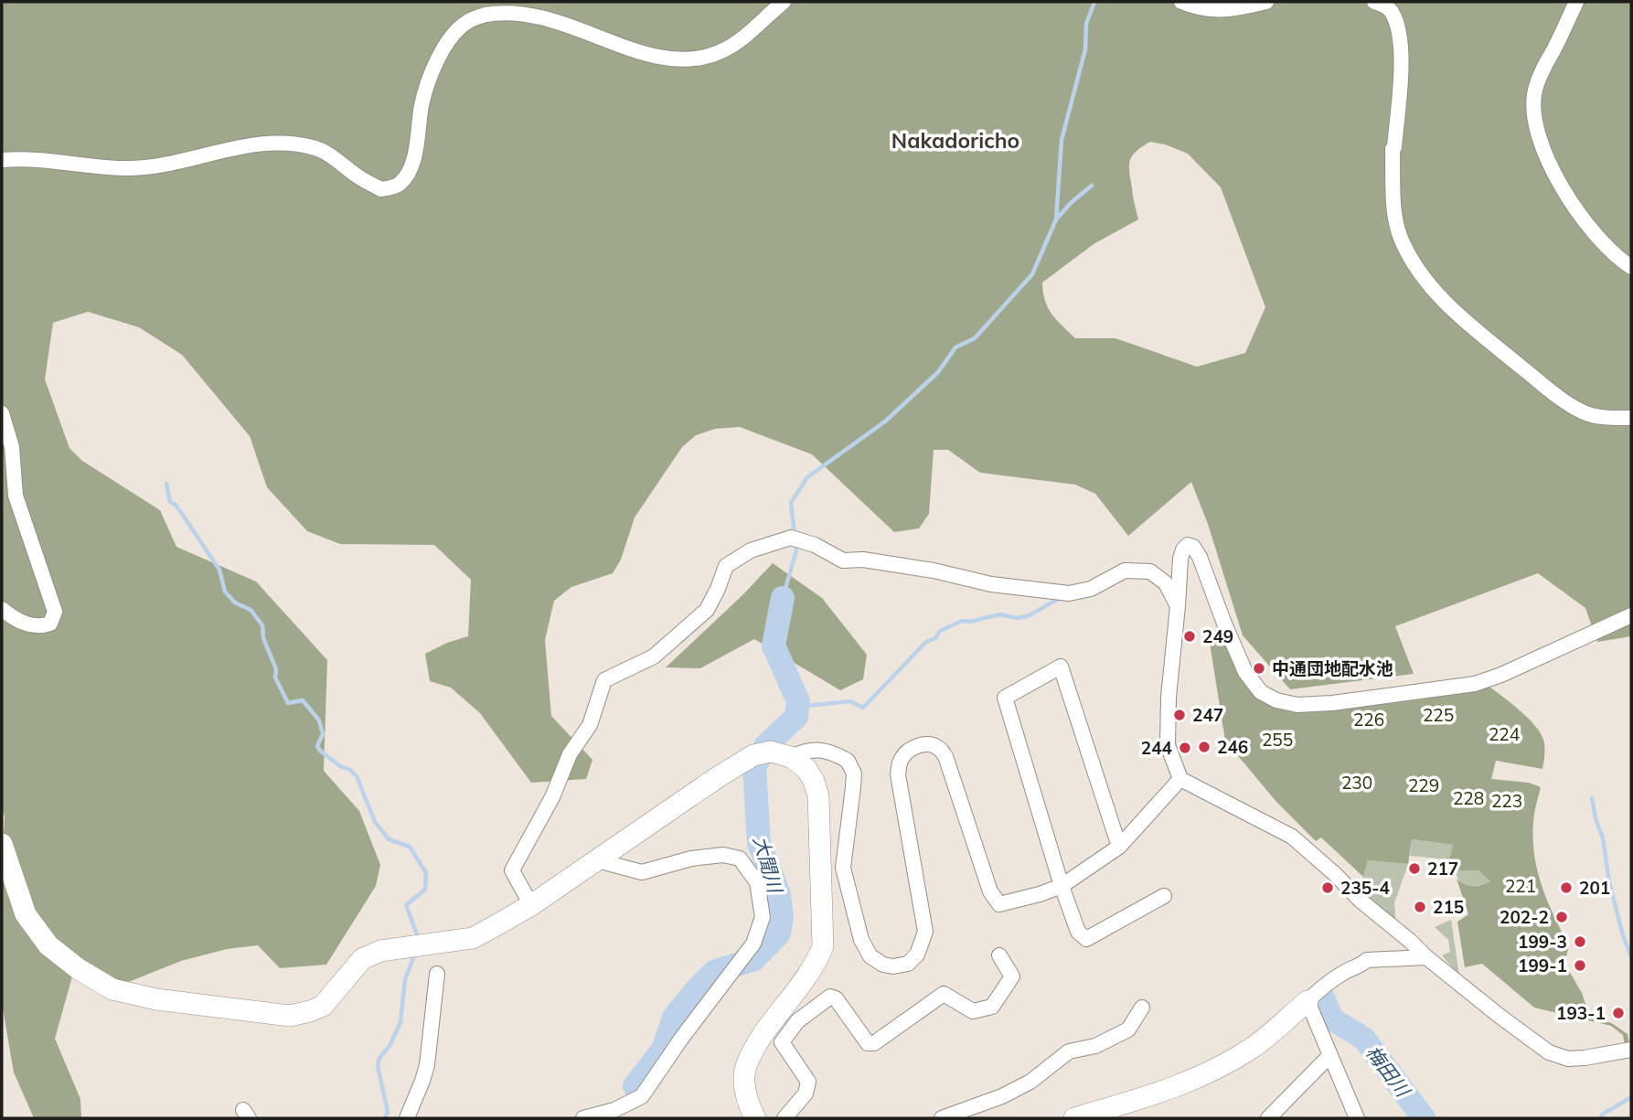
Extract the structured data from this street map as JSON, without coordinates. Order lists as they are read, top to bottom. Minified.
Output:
{"districts":["Nakadoricho"],"water":["大聞川","梅田川"],"parks":["225","226","224","255","230","229","228","223","221"],"places":["249","中通団地配水池","247","246","244","217","235-4","201","215","202-2","199-3","199-1","193-1"]}
